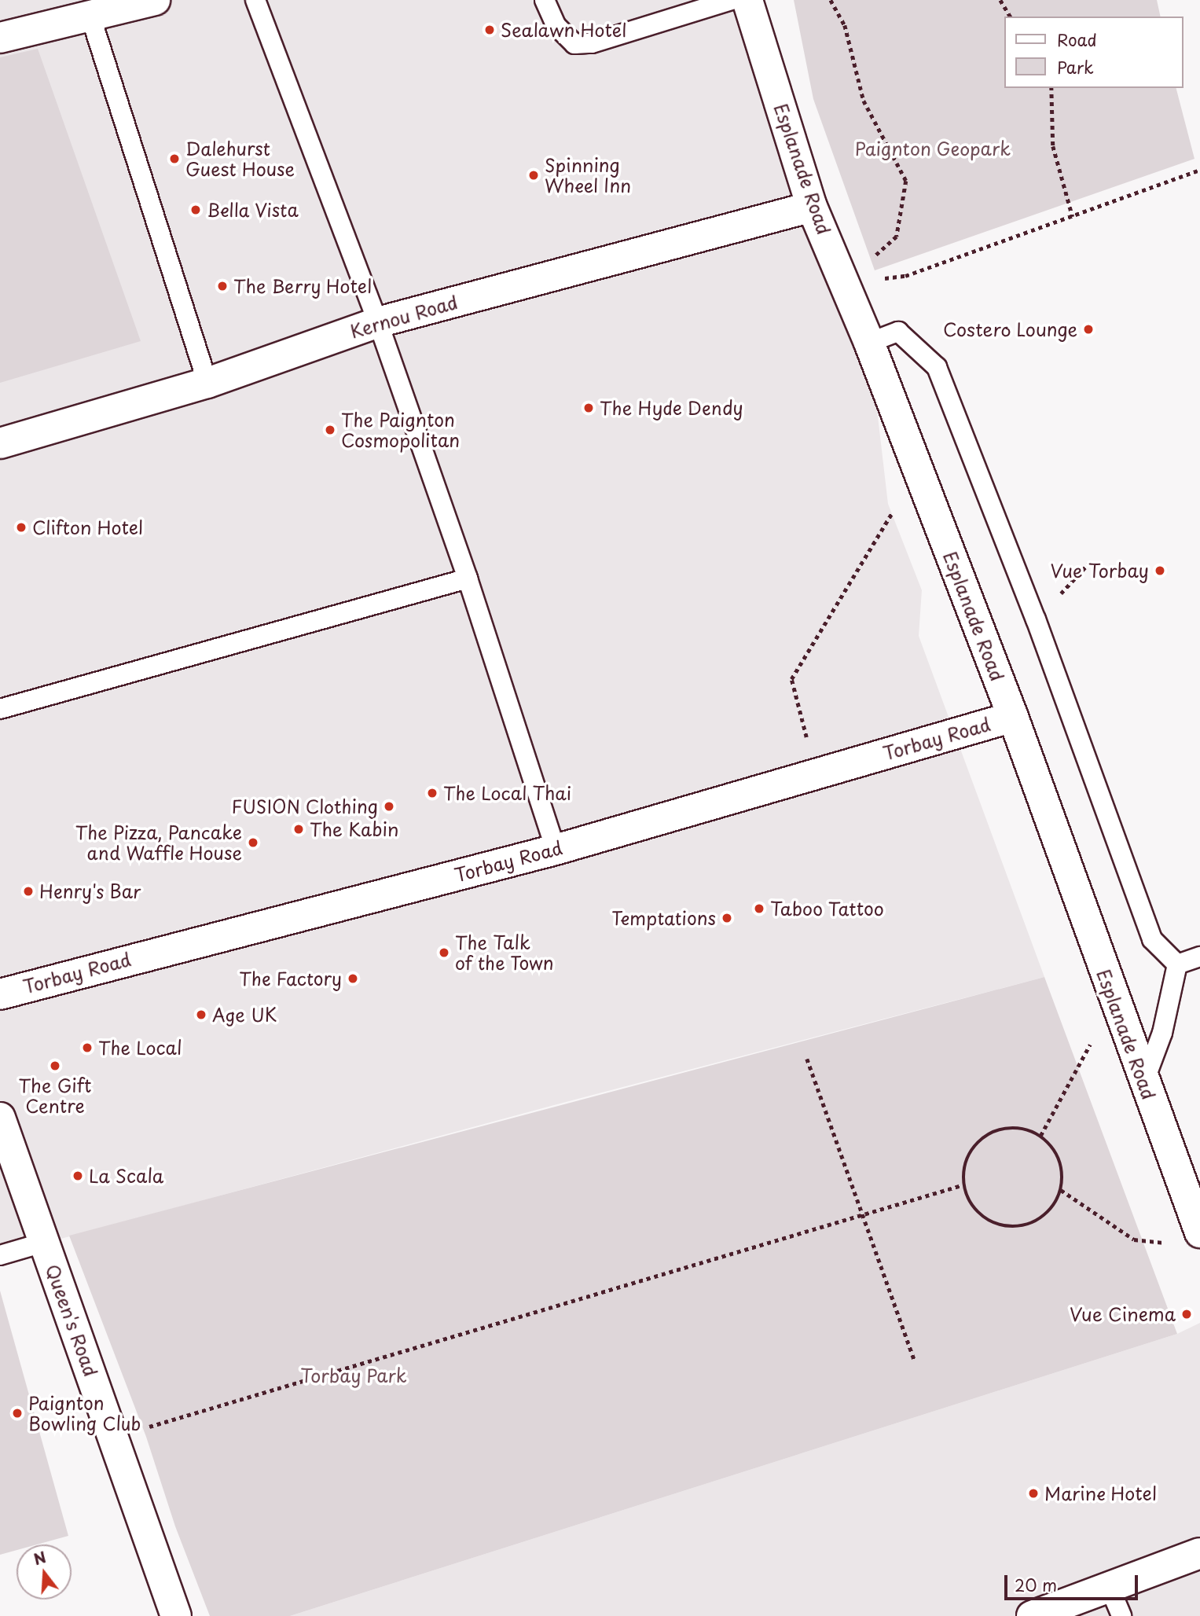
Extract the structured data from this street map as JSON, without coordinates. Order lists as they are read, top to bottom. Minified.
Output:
{"streets":{"main road":["Esplanade Road","Kernou Road","Torbay Road","Queen's Road"]},"crossings":[["Esplanade Road","Kernou Road"],["Esplanade Road","Torbay Road"]],"parks":["Paignton Geopark","Torbay Park"],"places":["Sealawn Hotel","Dalehurst Guest House","Spinning Wheel Inn","Bella Vista","The Berry Hotel","Costero Lounge","The Hyde Dendy","The Paignton Cosmopolitan","Clifton Hotel","Vue Torbay","The Local Thai","FUSION Clothing","The Kabin","The Pizza, Pancake and Waffle House","Henry's Bar","Taboo Tattoo","Temptations","The Talk of the Town","The Factory","Age UK","The Local","The Gift Centre","La Scala","Vue Cinema","Paignton Bowling Club","Marine Hotel"],"legend":["Road","Park"],"scale_bar":"20 m","north":"top"}
